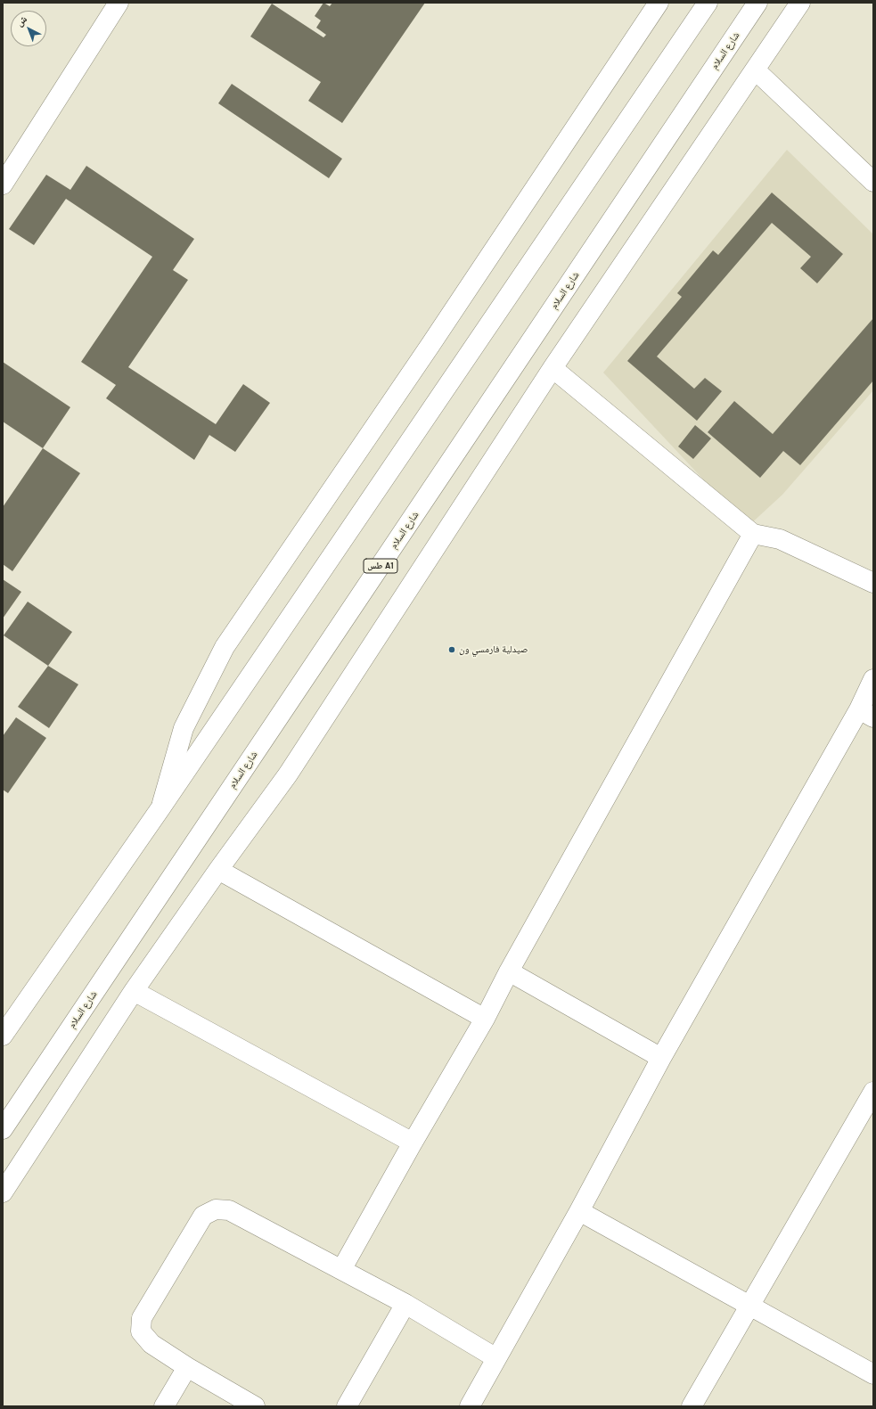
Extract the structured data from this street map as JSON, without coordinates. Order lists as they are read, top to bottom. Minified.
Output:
{"streets":{"main road":["شارع السلام","طس A1"]},"places":["صيدلية فارمسي ون"],"north":"top left"}
